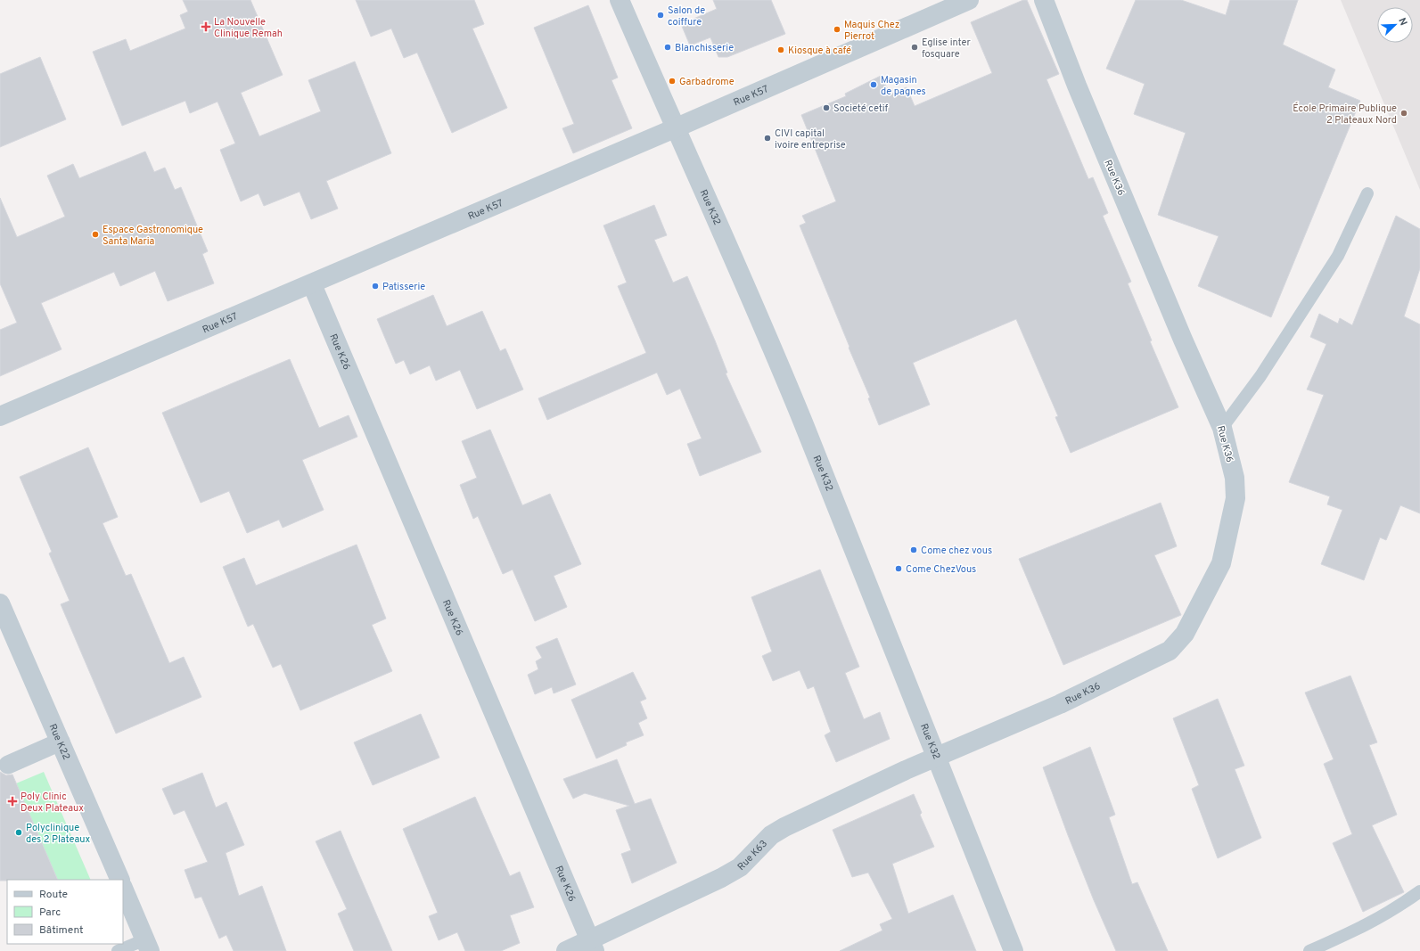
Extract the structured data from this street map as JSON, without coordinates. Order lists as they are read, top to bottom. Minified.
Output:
{"streets":{"street":["Rue K57","Rue K36","Rue K32","Rue K26","Rue K22","Rue K63"]},"crossings":[["Rue K57","Rue K32"],["Rue K57","Rue K26"],["Rue K36","Rue K32"],["Rue K36","Rue K63"],["Rue K32","Rue K63"],["Rue K26","Rue K63"]],"places":{"other":["Salon de coiffure","Maquis Chez Pierrot","Blanchisserie","Eglise inter fosquare","Kiosque à café","Garbadrome","Magasin de pagnes","Societé cetif","École Primaire Publique 2 Plateaux Nord","CIVI capital ivoire entreprise","Espace Gastronomique Santa Maria","Patisserie","Come chez vous","Come ChezVous","Polyclinique des 2 Plateaux"],"health":["La Nouvelle Clinique Remah","Poly Clinic Deux Plateaux"]},"legend":["Route","Parc","Bâtiment"],"north":"top right"}
